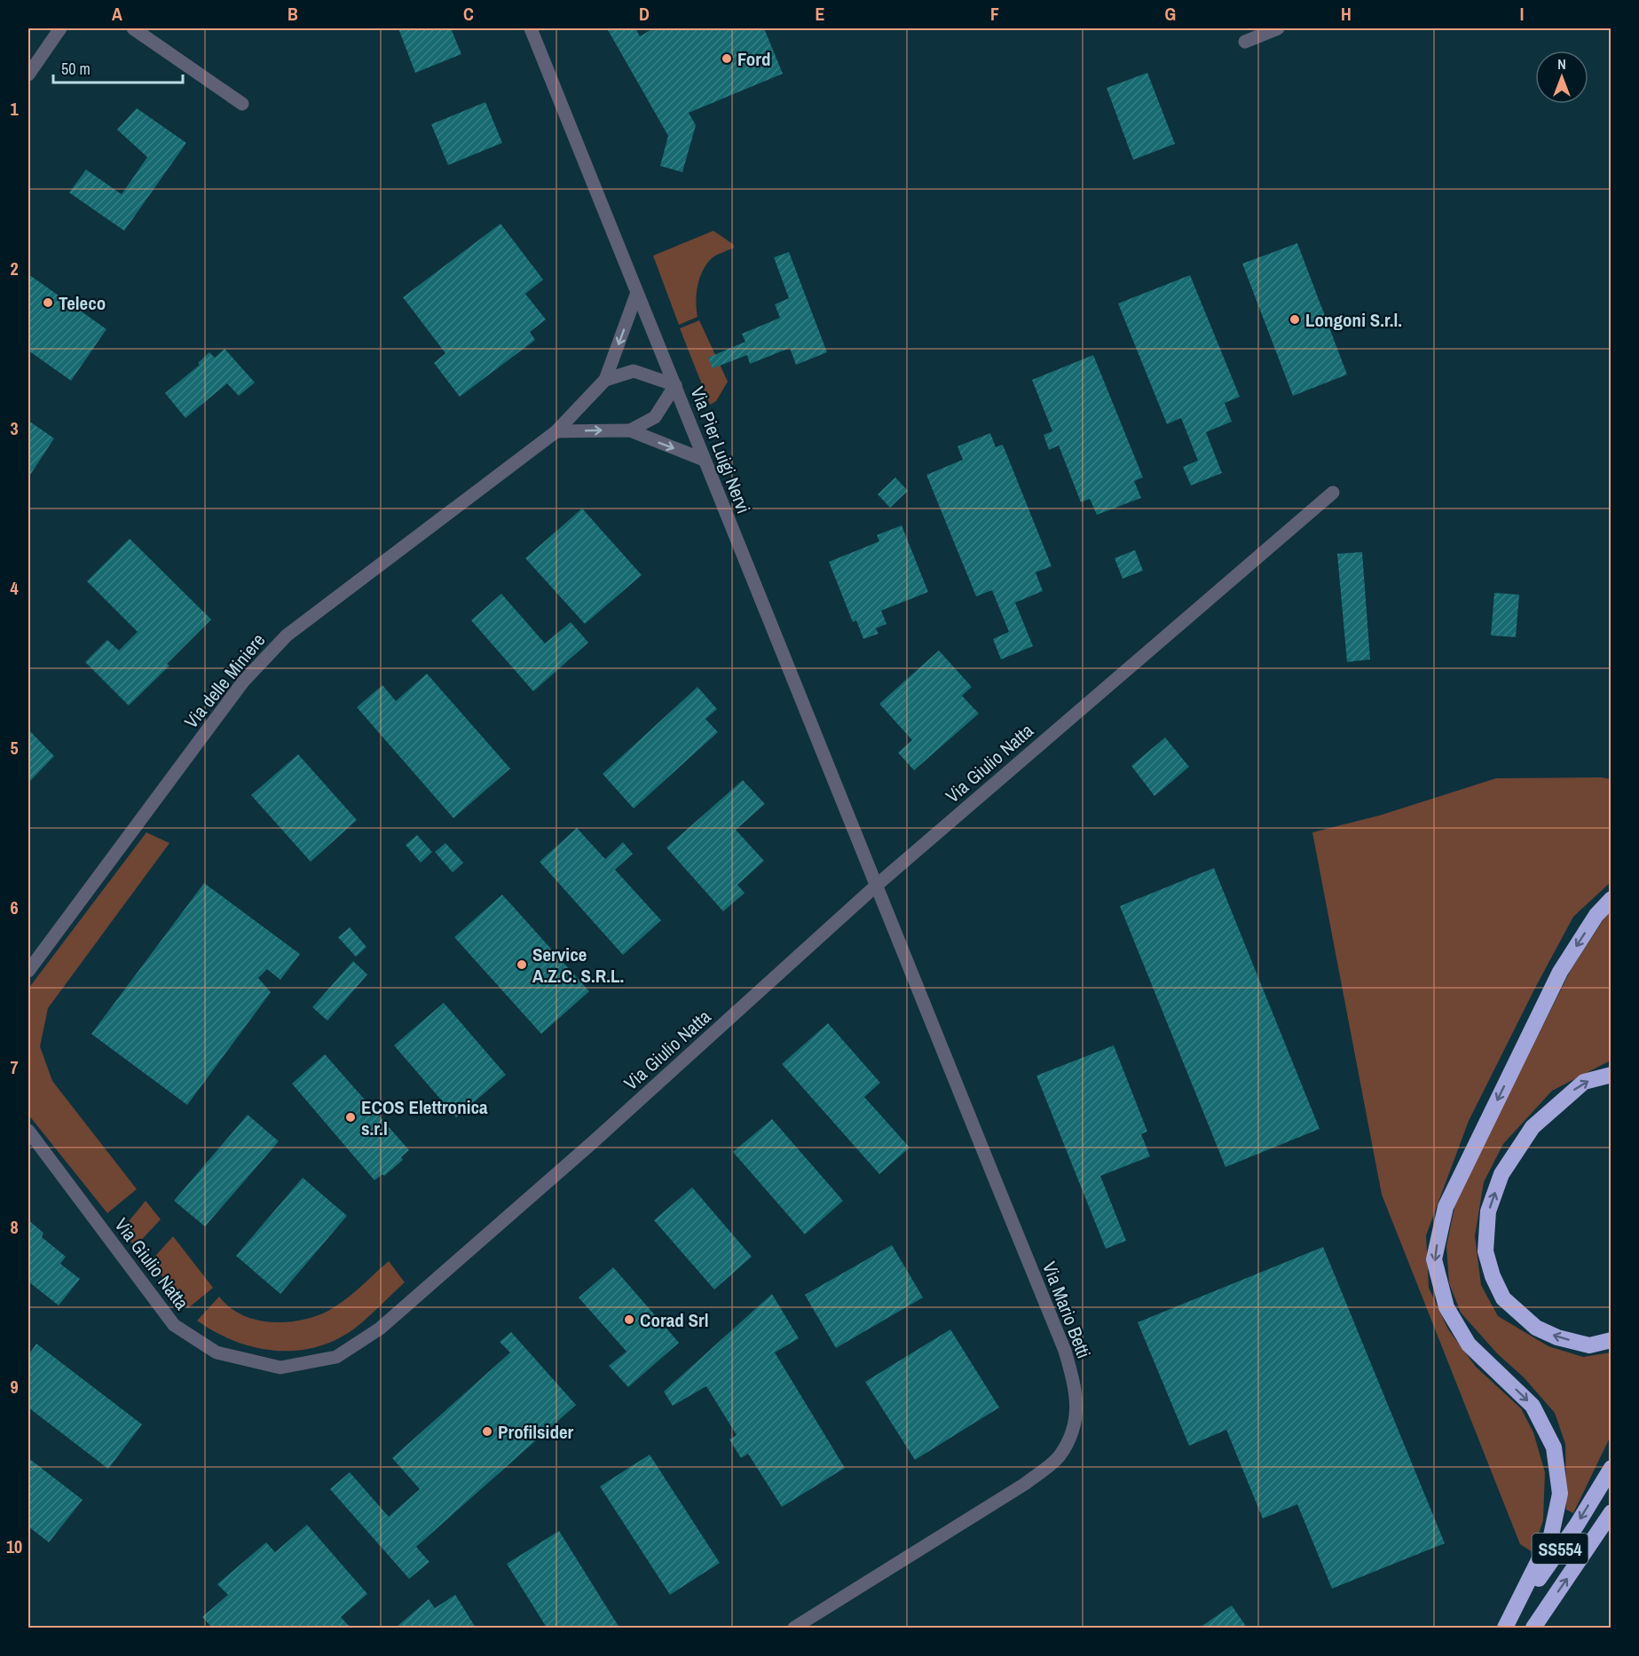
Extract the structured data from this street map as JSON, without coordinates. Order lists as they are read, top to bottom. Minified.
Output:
{"streets":{"highway":["SS554"],"street":["Via Pier Luigi Nervi","Via delle Miniere","Via Giulio Natta","Via Mario Betti"]},"crossings":[["Via Pier Luigi Nervi","Via delle Miniere"],["Via Pier Luigi Nervi","Via Giulio Natta"],["Via Pier Luigi Nervi","Via Mario Betti"],["Via Giulio Natta","Via Mario Betti"]],"places":["Ford","Teleco","Longoni S.r.l.","Service A.Z.C. S.R.L.","ECOS Elettronica s.r.l","Corad Srl","Profilsider"],"scale_bar":"50 m","north":"top","grid":{"columns":["A","B","C","D","E","F","G","H","I"],"rows":["1","2","3","4","5","6","7","8","9","10"]}}
